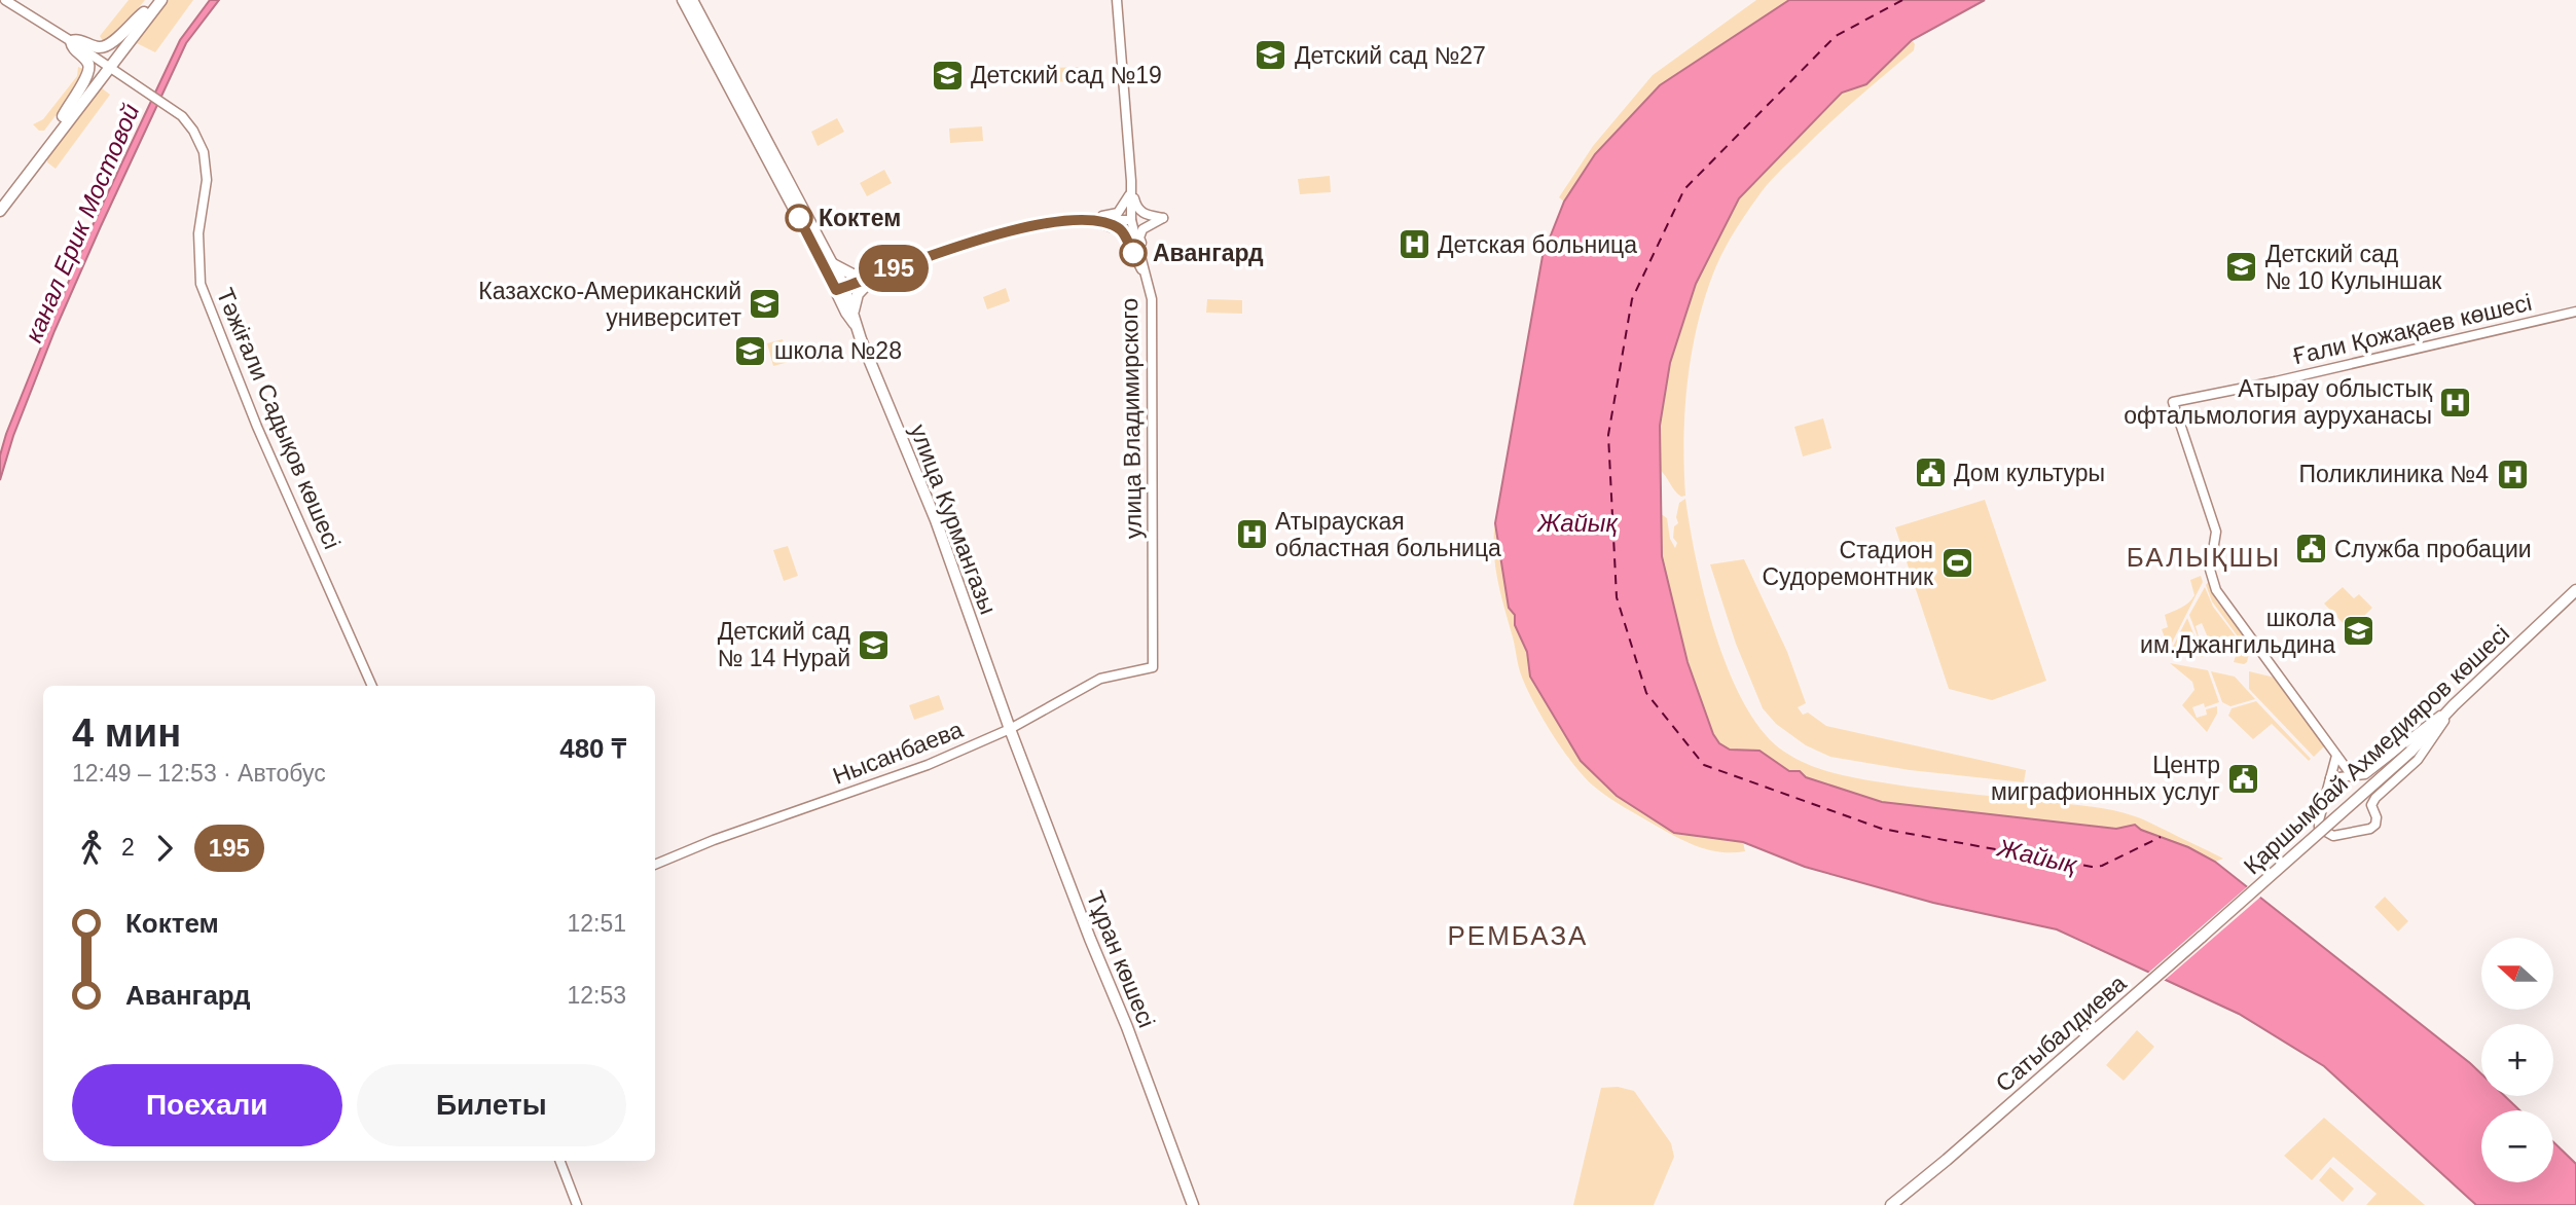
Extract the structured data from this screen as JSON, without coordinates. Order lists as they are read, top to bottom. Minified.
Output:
{"streets":{"main road":["улица Курмангазы","Қаршымбай Ахмедияров көшесі","Тұран көшесі","Сатыбалдиева"],"street":["Ғали Қожақаев көшесі","Тәжіғали Садықов көшесі","улица Владимирского","Нысанбаева"]},"crossings":[["улица Владимирского","Нысанбаева"],["улица Курмангазы","Нысанбаева"],["улица Курмангазы","Тұран көшесі"],["Қаршымбай Ахмедияров көшесі","Сатыбалдиева"],["Нысанбаева","Тұран көшесі"]],"districts":["БАЛЫҚШЫ","РЕМБАЗА"],"water":["канал Ерик Мостовой","Жайық"],"places":{"school or university":["Детский сад №27","Детский сад №19","Детский сад № 10 Кулыншак","Казахско-Американский университет","школа №28","школа им.Джангильдина","Детский сад № 14 Нурай"],"other":["Коктем","Авангард"],"hospital":["Детская больница","Атырау облыстық офтальмология ауруханасы","Поликлиника №4","Атырауская областная больница"],"public building":["Дом культуры","Служба пробации","Центр миграфионных услуг"],"sports":["Стадион Судоремонтник"]},"lines":["bus line 195"],"north":"left","page":{"on_map":"195","heading":["4 мин","12:49 – 12:53 · Автобус","480 ₸"],"legs":["2","195"],"list":[{"name":"Коктем","value":"12:51"},{"name":"Авангард","value":"12:53"}],"map_buttons":["+","−"],"buttons":["Поехали","Билеты"]}}
